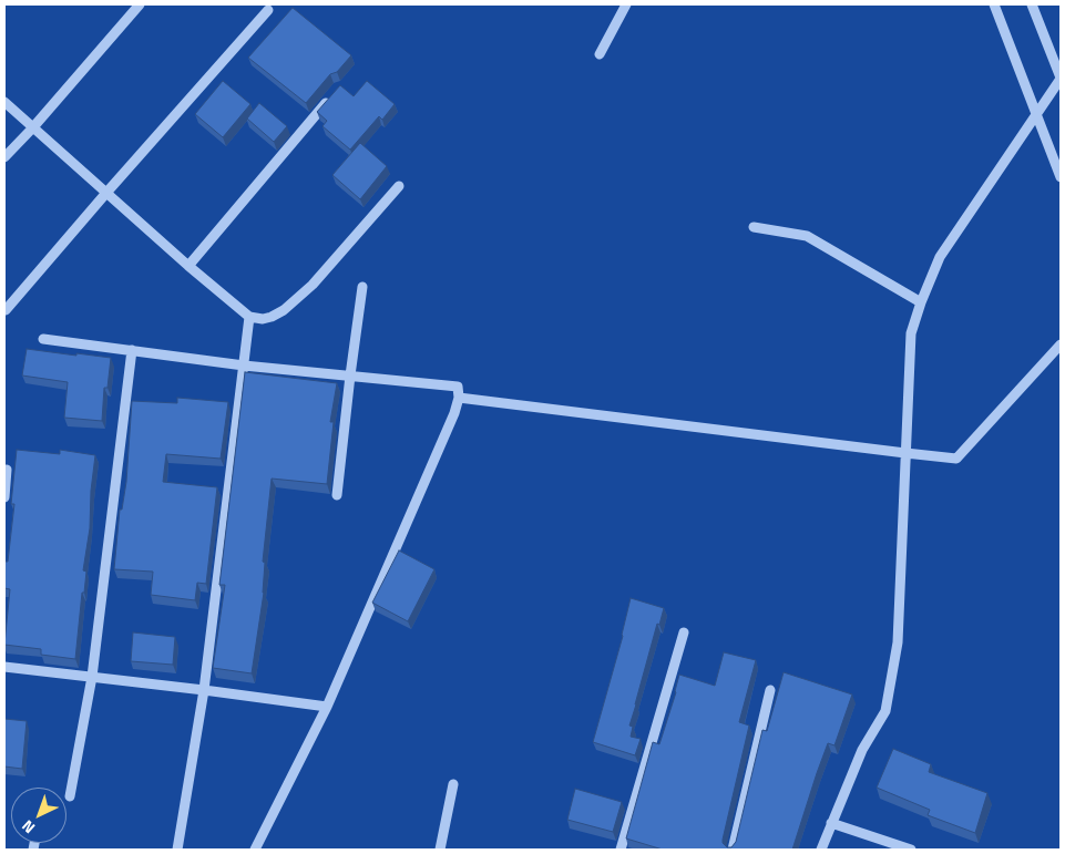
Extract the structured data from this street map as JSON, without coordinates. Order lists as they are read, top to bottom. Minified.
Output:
{"north":"bottom left"}
